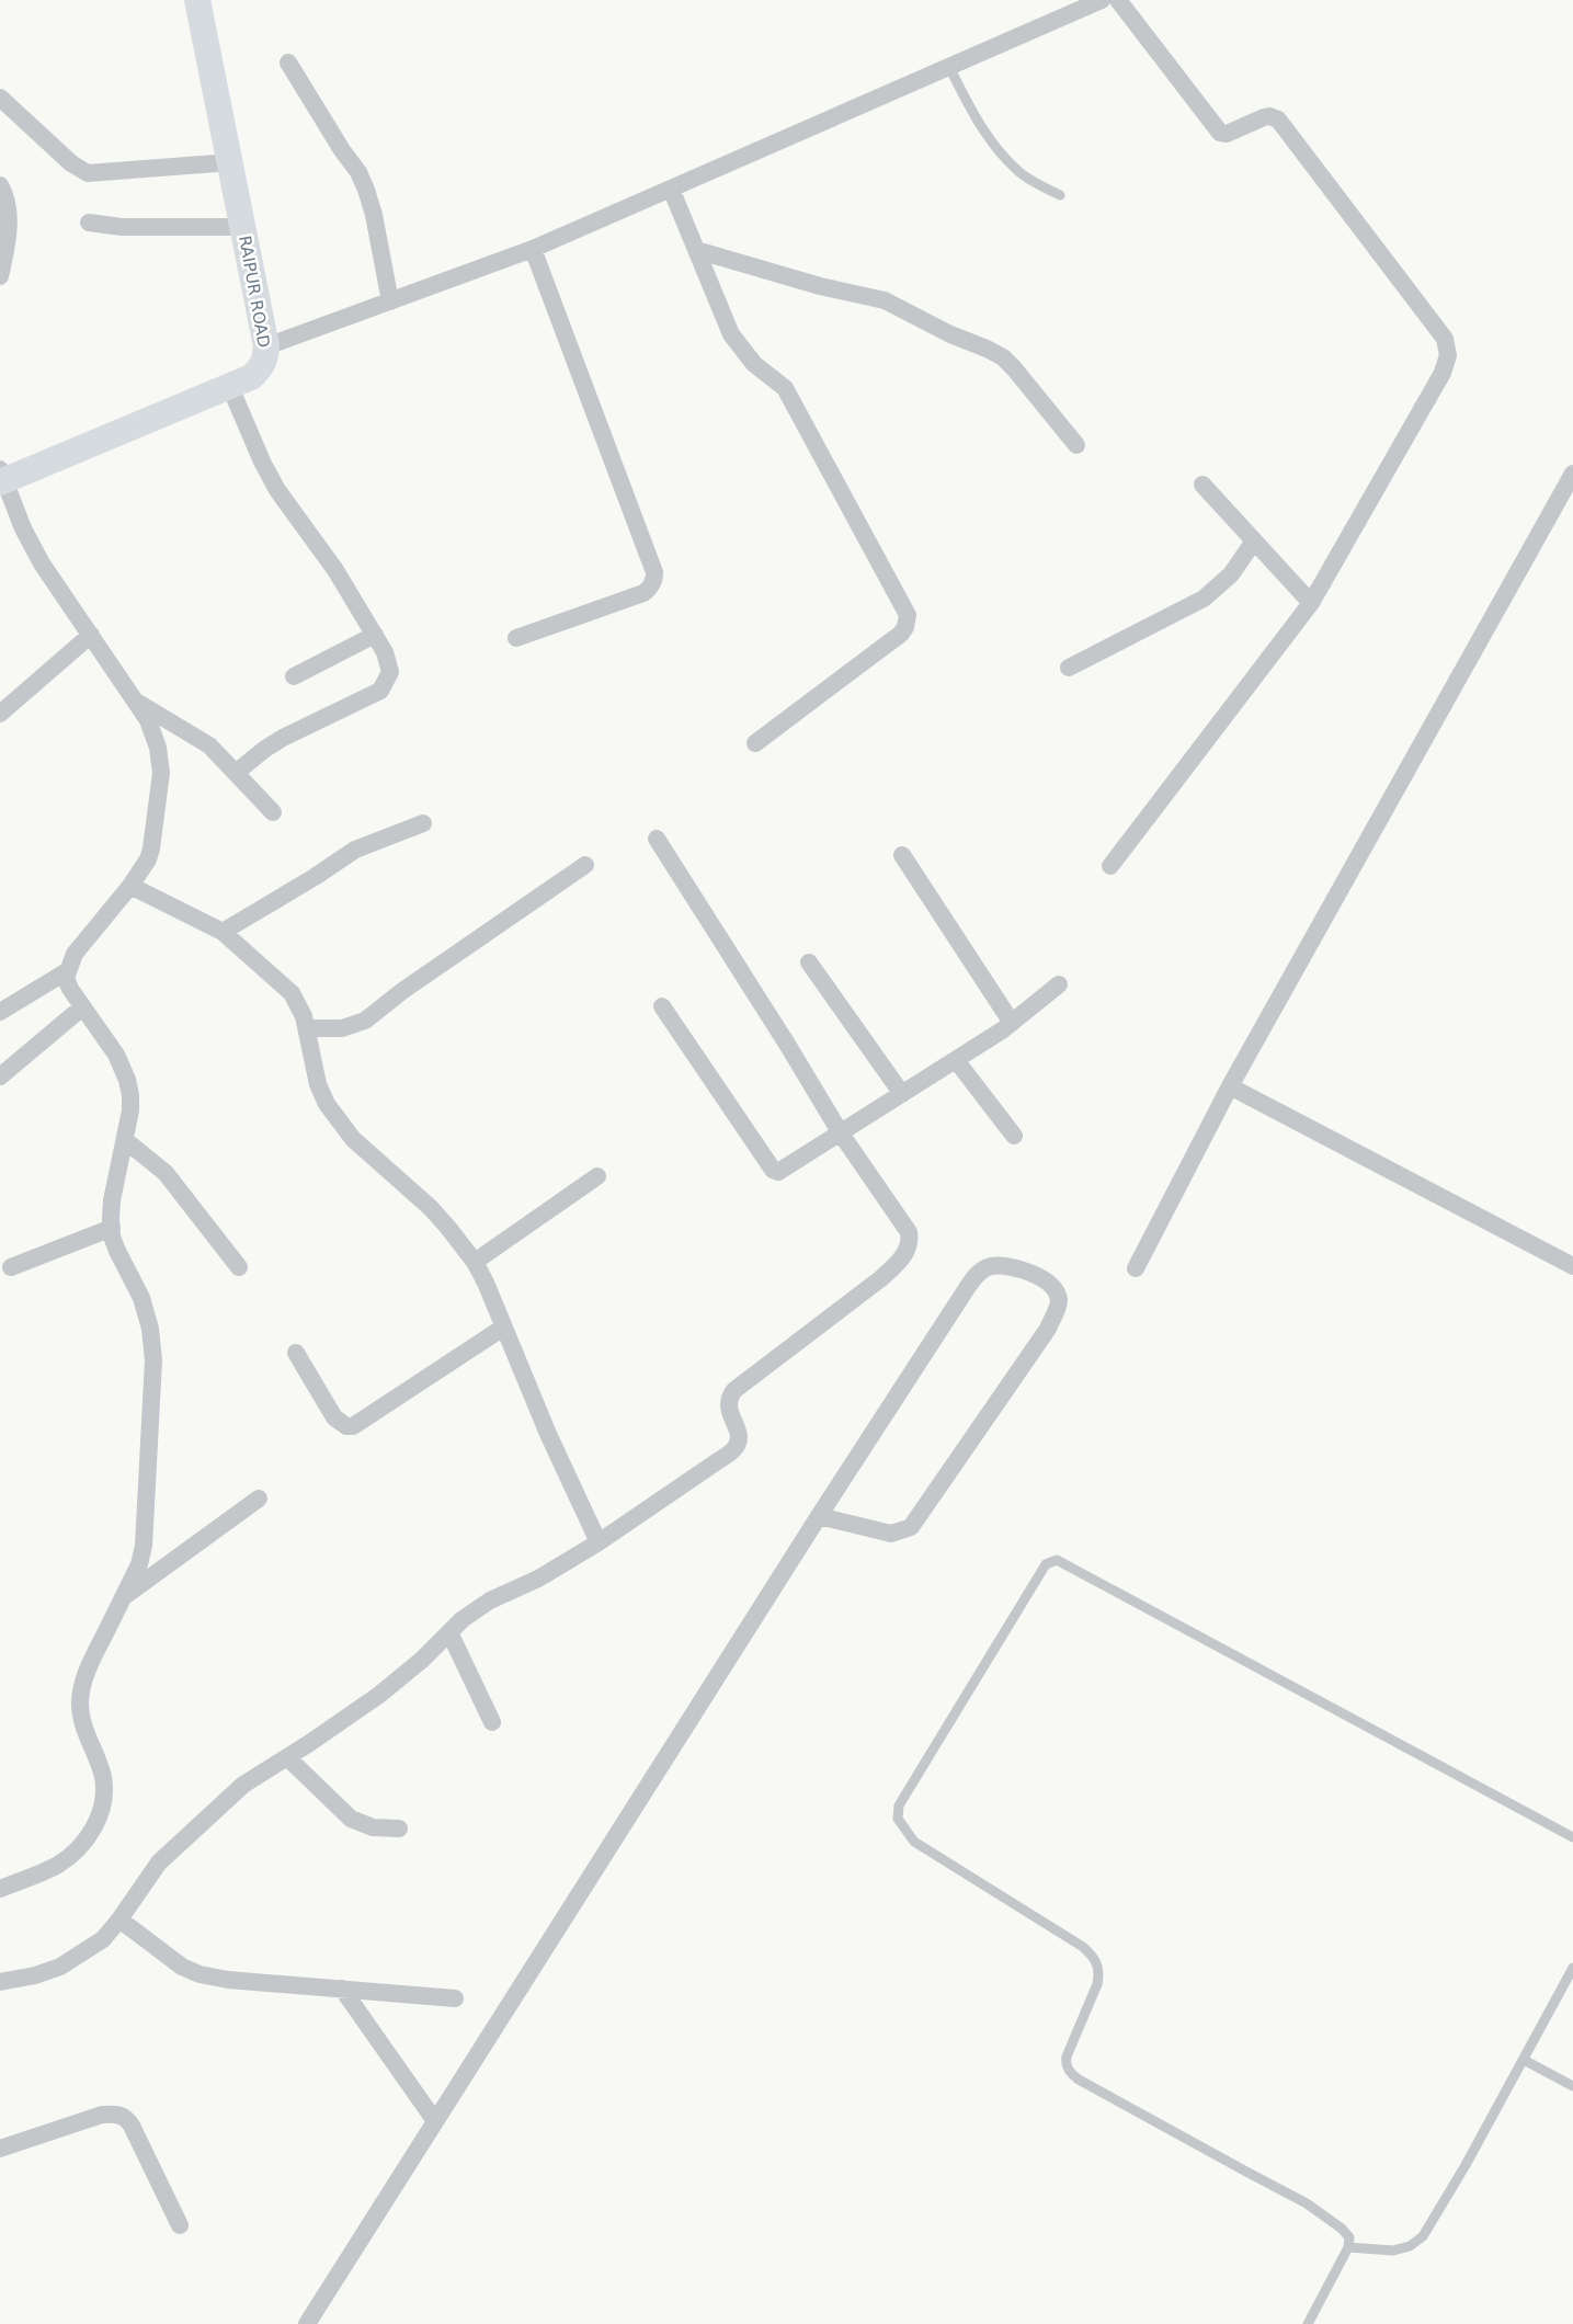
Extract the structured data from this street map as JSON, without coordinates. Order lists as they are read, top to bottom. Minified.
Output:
{"streets":{"main road":["RAIPUR ROAD"]}}
